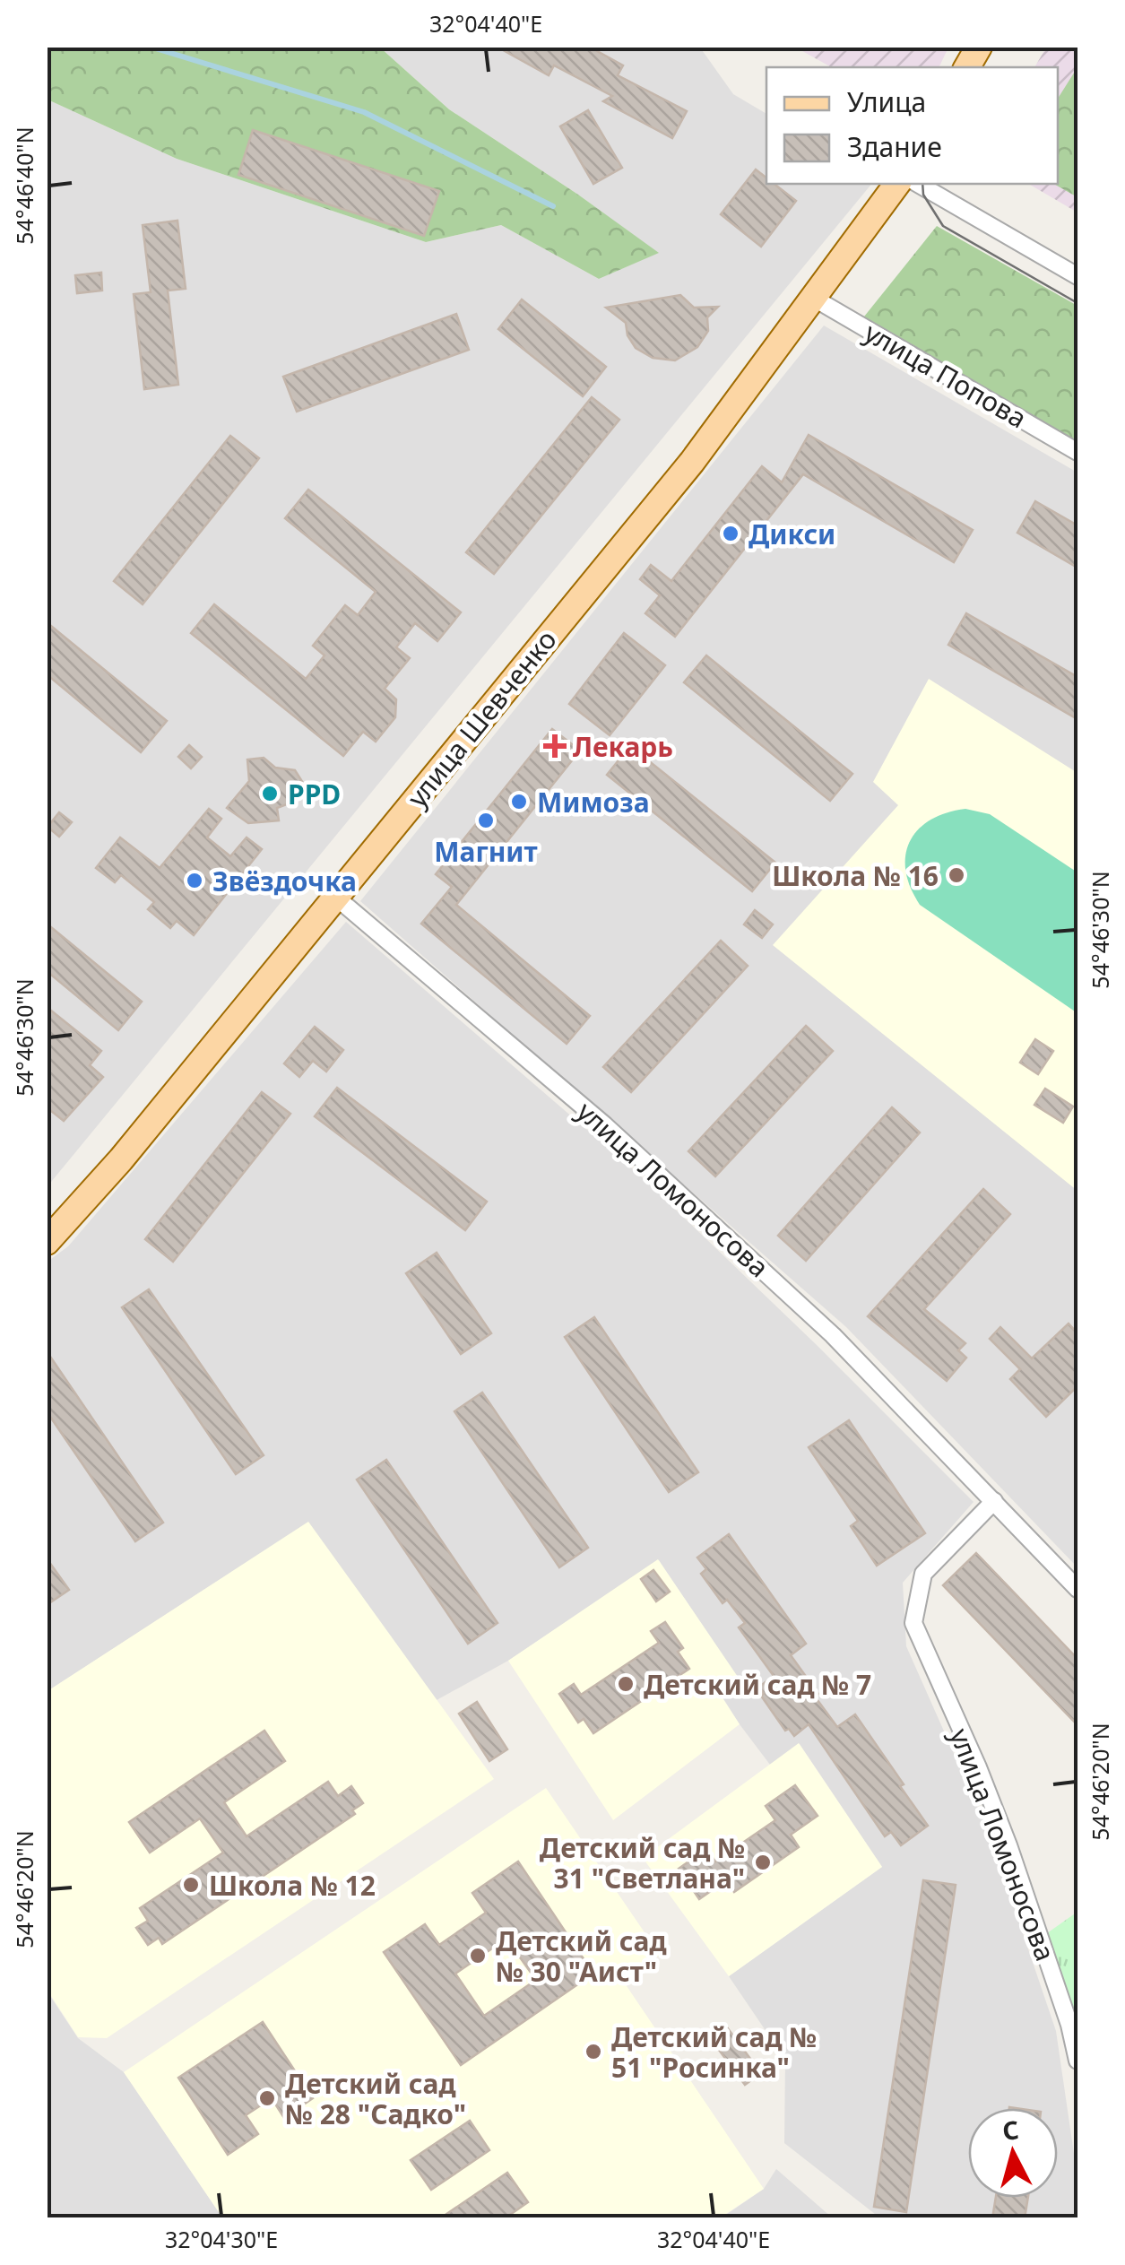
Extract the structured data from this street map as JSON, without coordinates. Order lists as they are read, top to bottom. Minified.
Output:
{"streets":{"main road":["улица Шевченко"],"street":["улица Попова","улица Ломоносова"]},"crossings":[["улица Попова","улица Шевченко"],["улица Шевченко","улица Ломоносова"]],"places":{"other":["Дикси","PPD","Мимоза","Магнит","Школа № 16","Звёздочка","Детский сад № 7","Детский сад № 31 \"Светлана\"","Школа № 12","Детский сад № 30 \"Аист\"","Детский сад № 51 \"Росинка\"","Детский сад № 28 \"Садко\""],"health":["Лекарь"]},"legend":["Улица","Здание"],"north":"top","coordinates":["32°04'40\"E","54°46'40\"N","54°46'30\"N","54°46'20\"N","32°04'30\"E"]}
